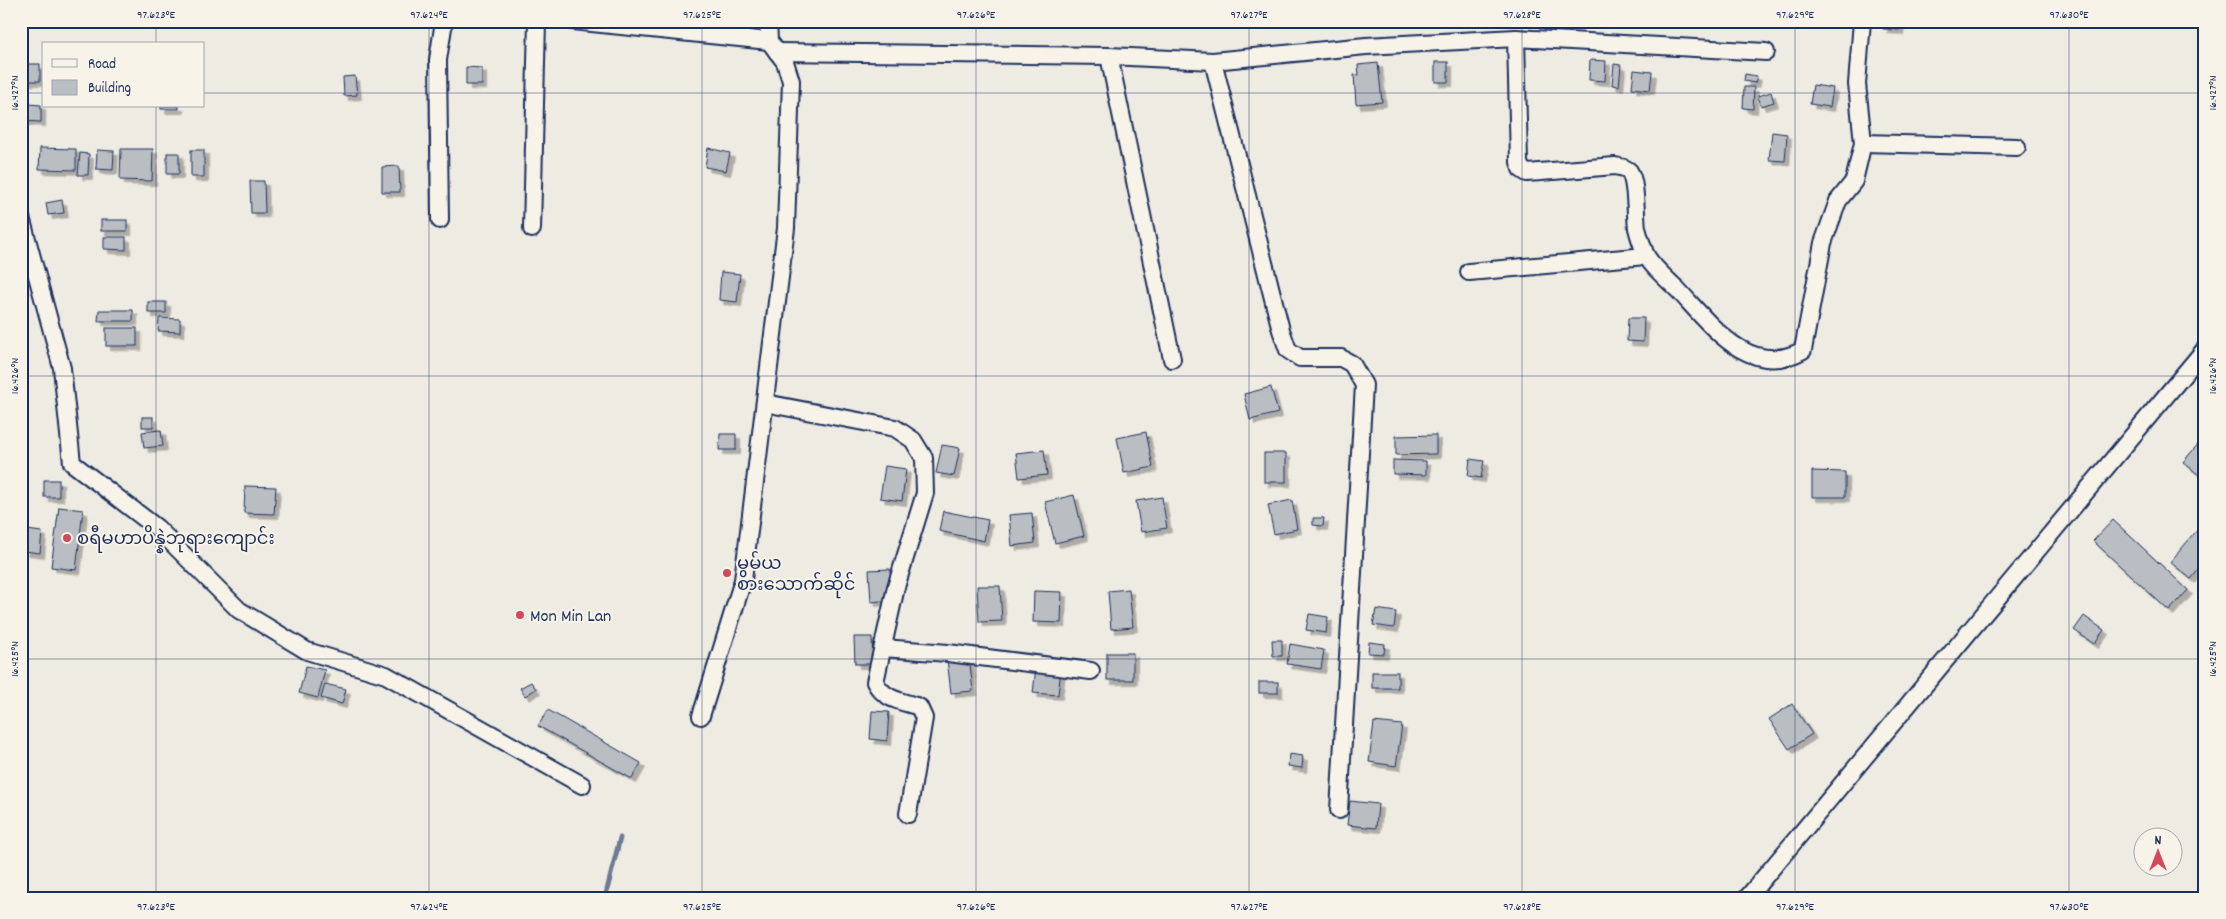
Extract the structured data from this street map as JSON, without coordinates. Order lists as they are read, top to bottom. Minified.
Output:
{"places":["စရီမဟာပိန္နဲဘုရားကျောင်း","မွမ်ယ စားသောက်ဆိုင်","Mon Min Lan"],"legend":["Road","Building"],"north":"top","coordinates":["97.623°E","97.624°E","97.625°E","97.626°E","97.627°E","97.628°E","97.629°E","97.630°E","16.427°N","16.426°N","16.425°N"]}
